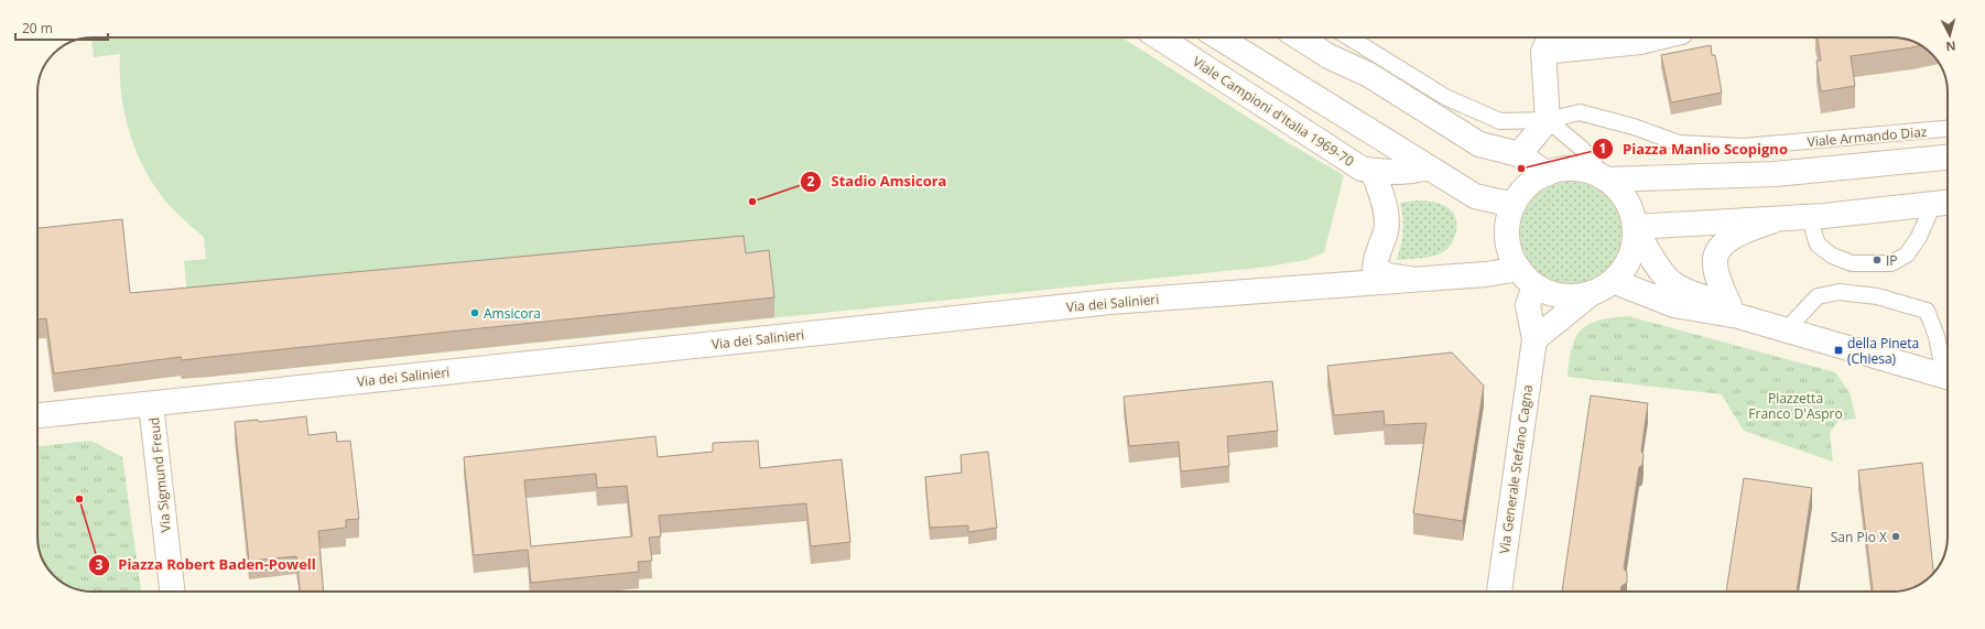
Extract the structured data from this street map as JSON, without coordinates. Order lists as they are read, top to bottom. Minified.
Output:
{"streets":{"street":["Viale Campioni d'Italia 1969-70","Viale Armando Diaz","Via dei Salinieri","Via Generale Stefano Cagna","Via Sigmund Freud"]},"crossings":[["Viale Armando Diaz","Via dei Salinieri"],["Viale Armando Diaz","Via Generale Stefano Cagna"],["Via dei Salinieri","Via Generale Stefano Cagna"],["Via dei Salinieri","Via Sigmund Freud"]],"parks":["Piazzetta Franco D'Aspro"],"places":{"other":["Piazza Manlio Scopigno","Stadio Amsicora","IP","Amsicora","Piazza Robert Baden-Powell","San Pio X"],"transit":["della Pineta (Chiesa)"]},"scale_bar":"20 m","north":"bottom"}
